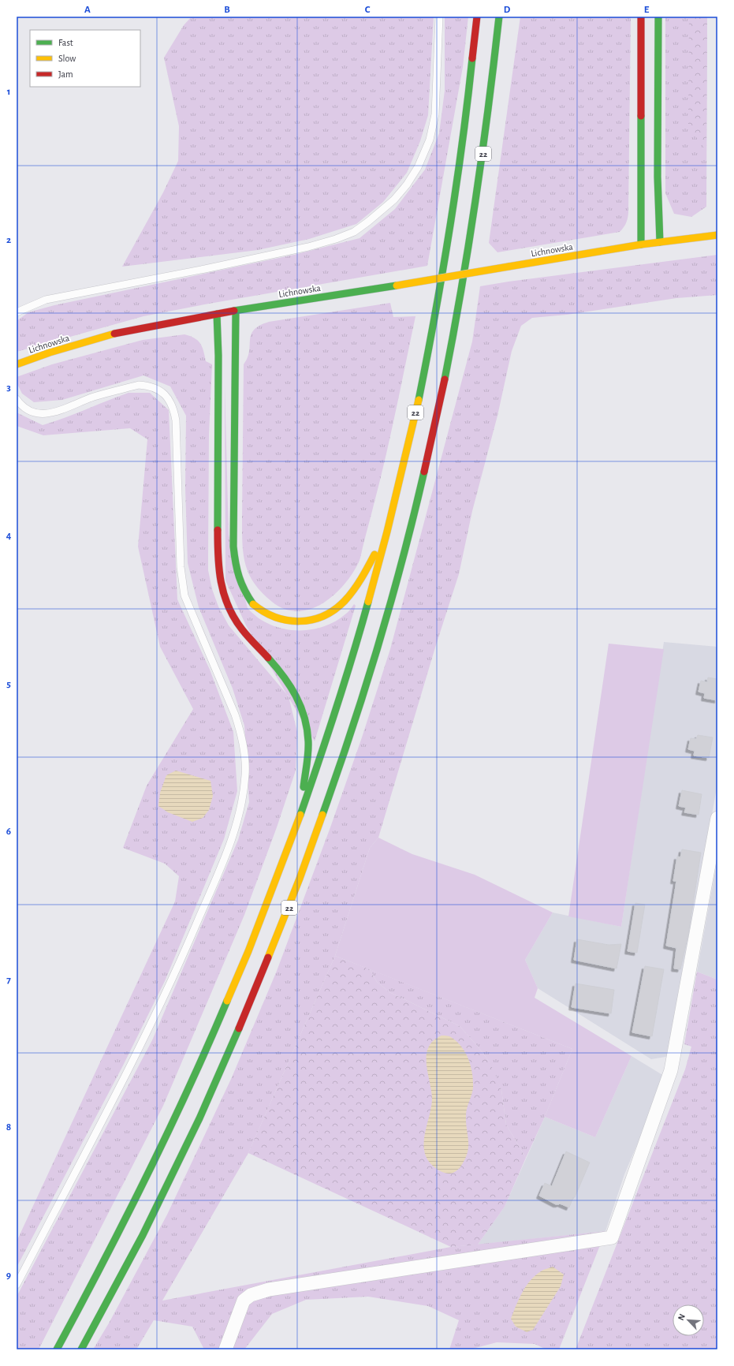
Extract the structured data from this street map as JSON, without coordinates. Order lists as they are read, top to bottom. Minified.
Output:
{"streets":{"main road":["22","Lichnowska"]},"crossings":[["22","Lichnowska"]],"legend":["Fast","Slow","Jam"],"north":"top left","grid":{"columns":["A","B","C","D","E"],"rows":["1","2","3","4","5","6","7","8","9"]}}
